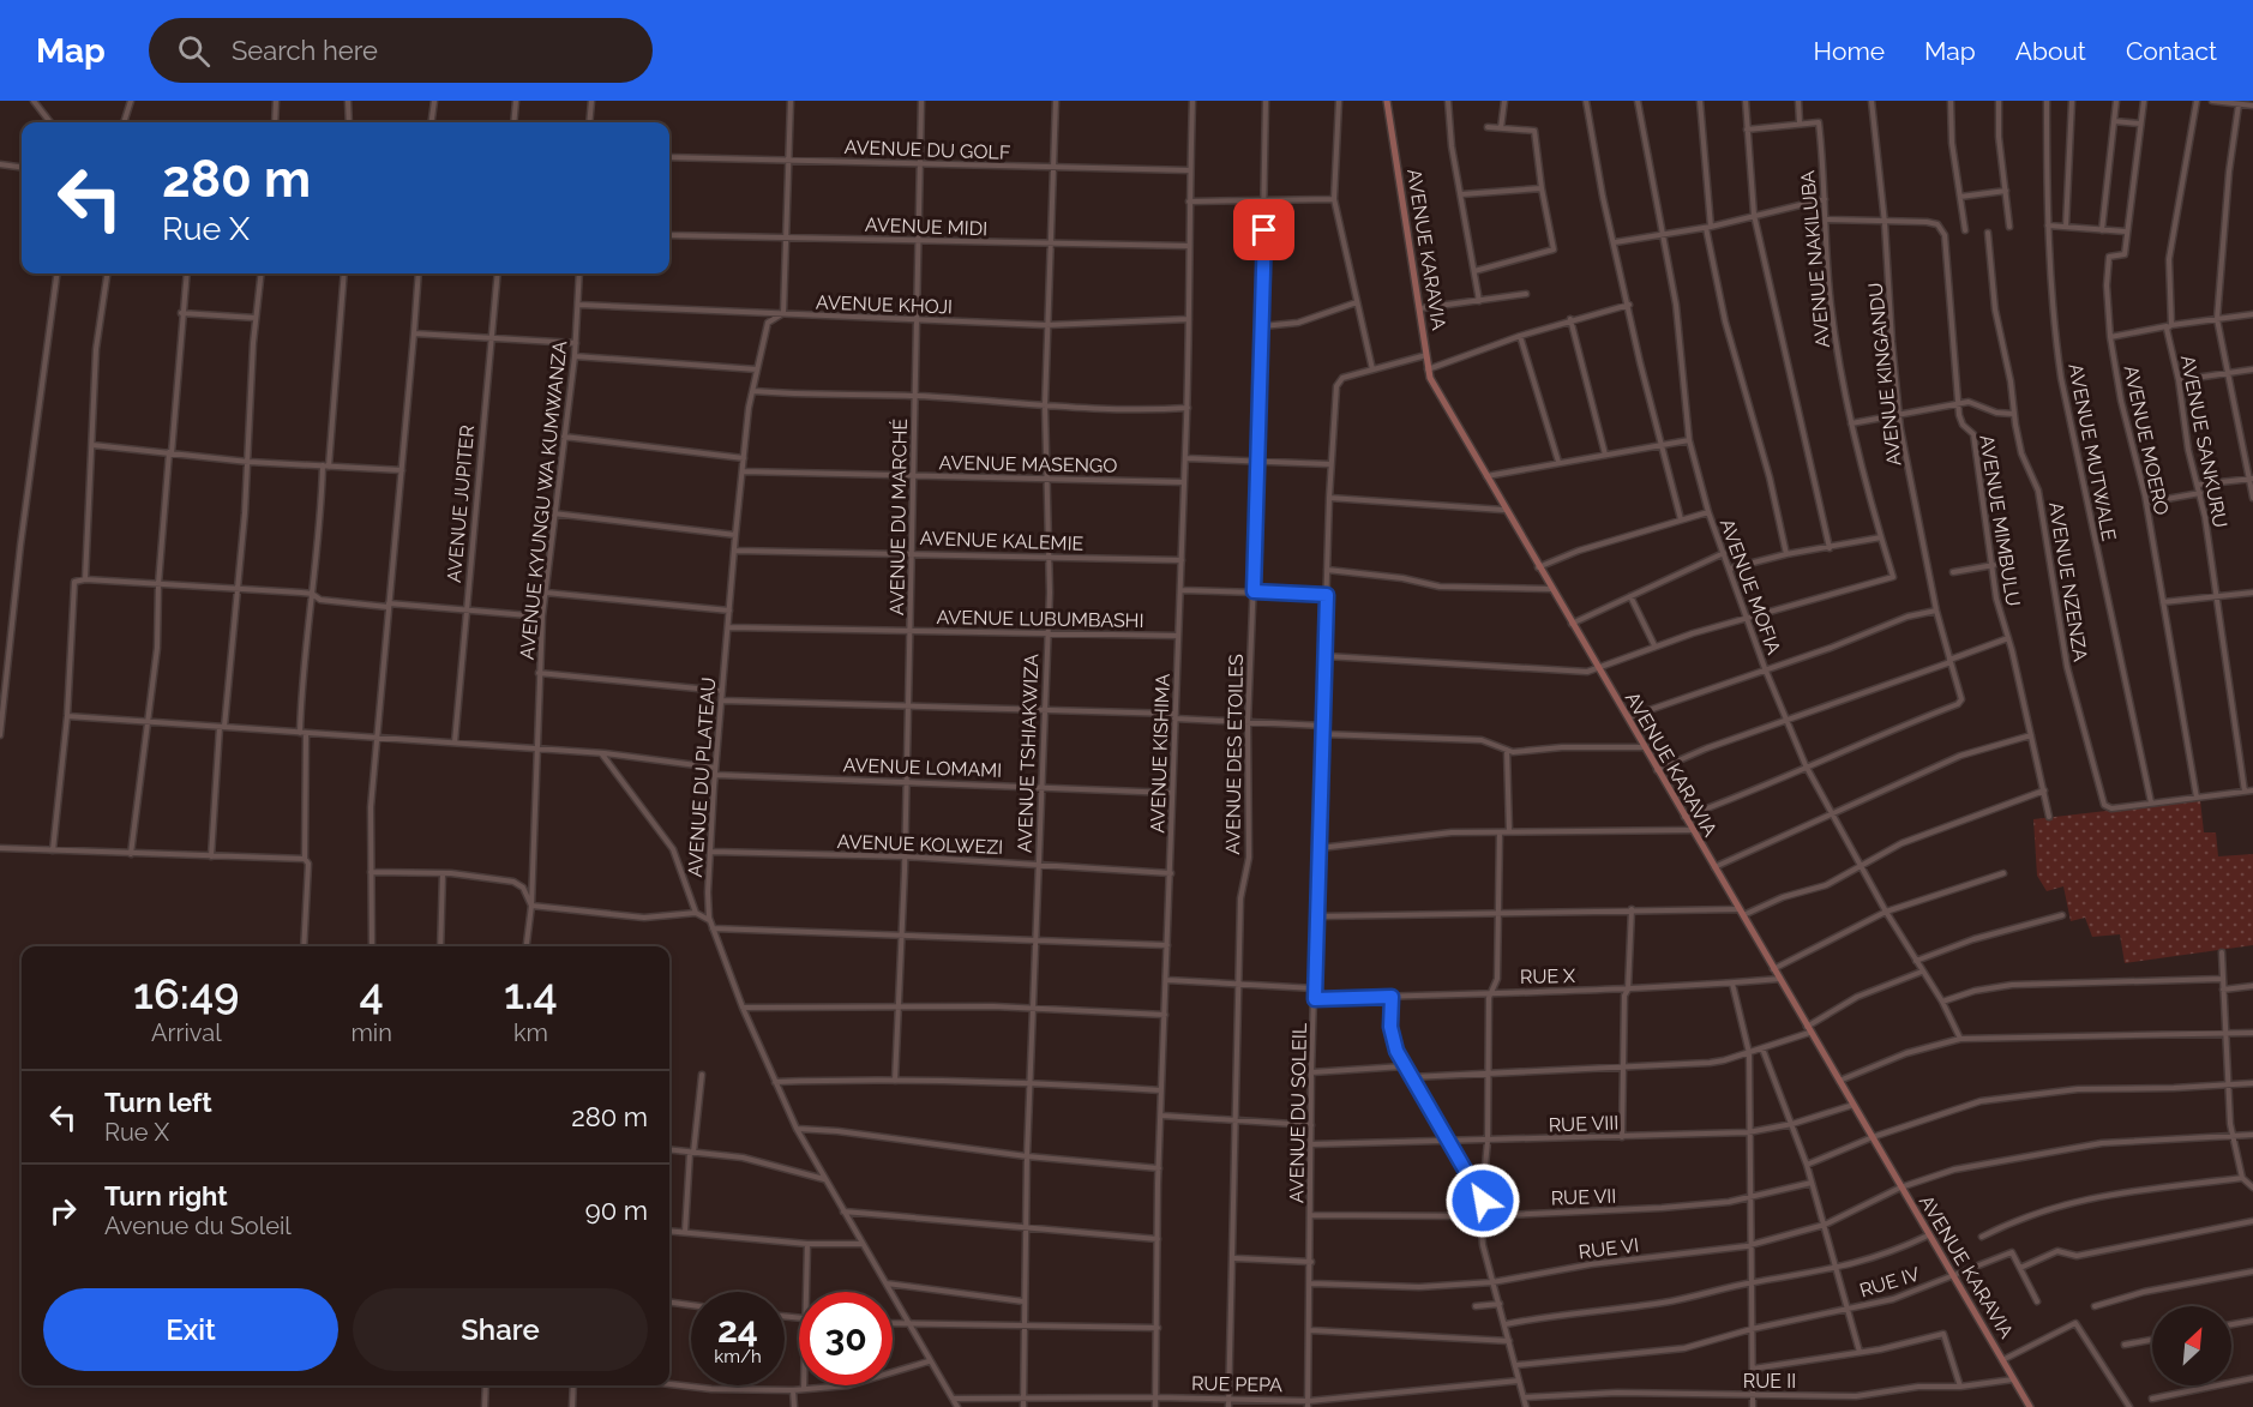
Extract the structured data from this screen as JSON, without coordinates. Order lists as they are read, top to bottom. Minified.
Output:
{"streets":{"street":["AVENUE DU GOLF","AVENUE MIDI","AVENUE KARAVIA","AVENUE NAKILUBA","AVENUE KHOJI","AVENUE KINGANDU","AVENUE MOERO","AVENUE SANKURU","AVENUE MUTWALE","AVENUE MASENGO","AVENUE KYUNGU WA KUMWANZA","AVENUE JUPITER","AVENUE DU MARCHÉ","AVENUE MIMBULU","AVENUE KALEMIE","AVENUE NZENZA","AVENUE MOFIA","AVENUE LUBUMBASHI","AVENUE TSHIAKWIZA","AVENUE KISHIMA","AVENUE DES ETOILES","AVENUE LOMAMI","AVENUE DU PLATEAU","AVENUE KOLWEZI","RUE X","AVENUE DU SOLEIL","RUE VIII","RUE VII","RUE VI","RUE IV","RUE II","RUE PEPA"]},"crossings":[["AVENUE DU GOLF","AVENUE DU MARCHÉ"],["AVENUE DU GOLF","AVENUE TSHIAKWIZA"],["AVENUE DU GOLF","AVENUE KISHIMA"],["AVENUE MIDI","AVENUE DU MARCHÉ"],["AVENUE MIDI","AVENUE TSHIAKWIZA"],["AVENUE MIDI","AVENUE KISHIMA"],["AVENUE KARAVIA","RUE X"],["AVENUE KARAVIA","AVENUE DU SOLEIL"],["AVENUE KARAVIA","RUE VIII"],["AVENUE KARAVIA","RUE VI"],["AVENUE KARAVIA","RUE IV"],["AVENUE KARAVIA","RUE II"],["AVENUE NAKILUBA","AVENUE MIMBULU"],["AVENUE NAKILUBA","AVENUE MOFIA"],["AVENUE KHOJI","AVENUE KYUNGU WA KUMWANZA"],["AVENUE KHOJI","AVENUE DU MARCHÉ"],["AVENUE KHOJI","AVENUE TSHIAKWIZA"],["AVENUE KHOJI","AVENUE KISHIMA"],["AVENUE KHOJI","AVENUE DU PLATEAU"],["AVENUE KINGANDU","AVENUE MIMBULU"],["AVENUE KINGANDU","AVENUE MOFIA"],["AVENUE MUTWALE","AVENUE NZENZA"],["AVENUE MASENGO","AVENUE DU MARCHÉ"],["AVENUE MASENGO","AVENUE TSHIAKWIZA"],["AVENUE MASENGO","AVENUE KISHIMA"],["AVENUE MASENGO","AVENUE DU PLATEAU"],["AVENUE DU MARCHÉ","AVENUE KALEMIE"],["AVENUE DU MARCHÉ","AVENUE LUBUMBASHI"],["AVENUE DU MARCHÉ","AVENUE LOMAMI"],["AVENUE DU MARCHÉ","AVENUE KOLWEZI"],["AVENUE KALEMIE","AVENUE TSHIAKWIZA"],["AVENUE KALEMIE","AVENUE KISHIMA"],["AVENUE KALEMIE","AVENUE DU PLATEAU"],["AVENUE LUBUMBASHI","AVENUE TSHIAKWIZA"],["AVENUE LUBUMBASHI","AVENUE KISHIMA"],["AVENUE LUBUMBASHI","AVENUE DU PLATEAU"],["AVENUE TSHIAKWIZA","AVENUE LOMAMI"],["AVENUE TSHIAKWIZA","AVENUE KOLWEZI"],["AVENUE TSHIAKWIZA","RUE PEPA"],["AVENUE KISHIMA","AVENUE LOMAMI"],["AVENUE KISHIMA","AVENUE KOLWEZI"],["AVENUE KISHIMA","RUE PEPA"],["AVENUE DES ETOILES","RUE PEPA"],["AVENUE LOMAMI","AVENUE DU PLATEAU"],["AVENUE DU PLATEAU","AVENUE KOLWEZI"],["AVENUE DU PLATEAU","RUE PEPA"],["RUE X","AVENUE DU SOLEIL"],["AVENUE DU SOLEIL","RUE VIII"],["AVENUE DU SOLEIL","RUE VII"],["AVENUE DU SOLEIL","RUE VI"],["AVENUE DU SOLEIL","RUE PEPA"]],"north":"top right","page":{"header":"Map","search":"Search here","nav":["Home","Map","About","Contact"],"turn":["280 m","Rue X"],"eta":["16:49","Arrival","4","min","1.4","km"],"list":[{"name":"Turn left","note":"Rue X","value":"280 m"},{"name":"Turn right","note":"Avenue du Soleil","value":"90 m"}],"buttons":["Exit","Share"],"speed":"24 km/h","limit":"30"}}
